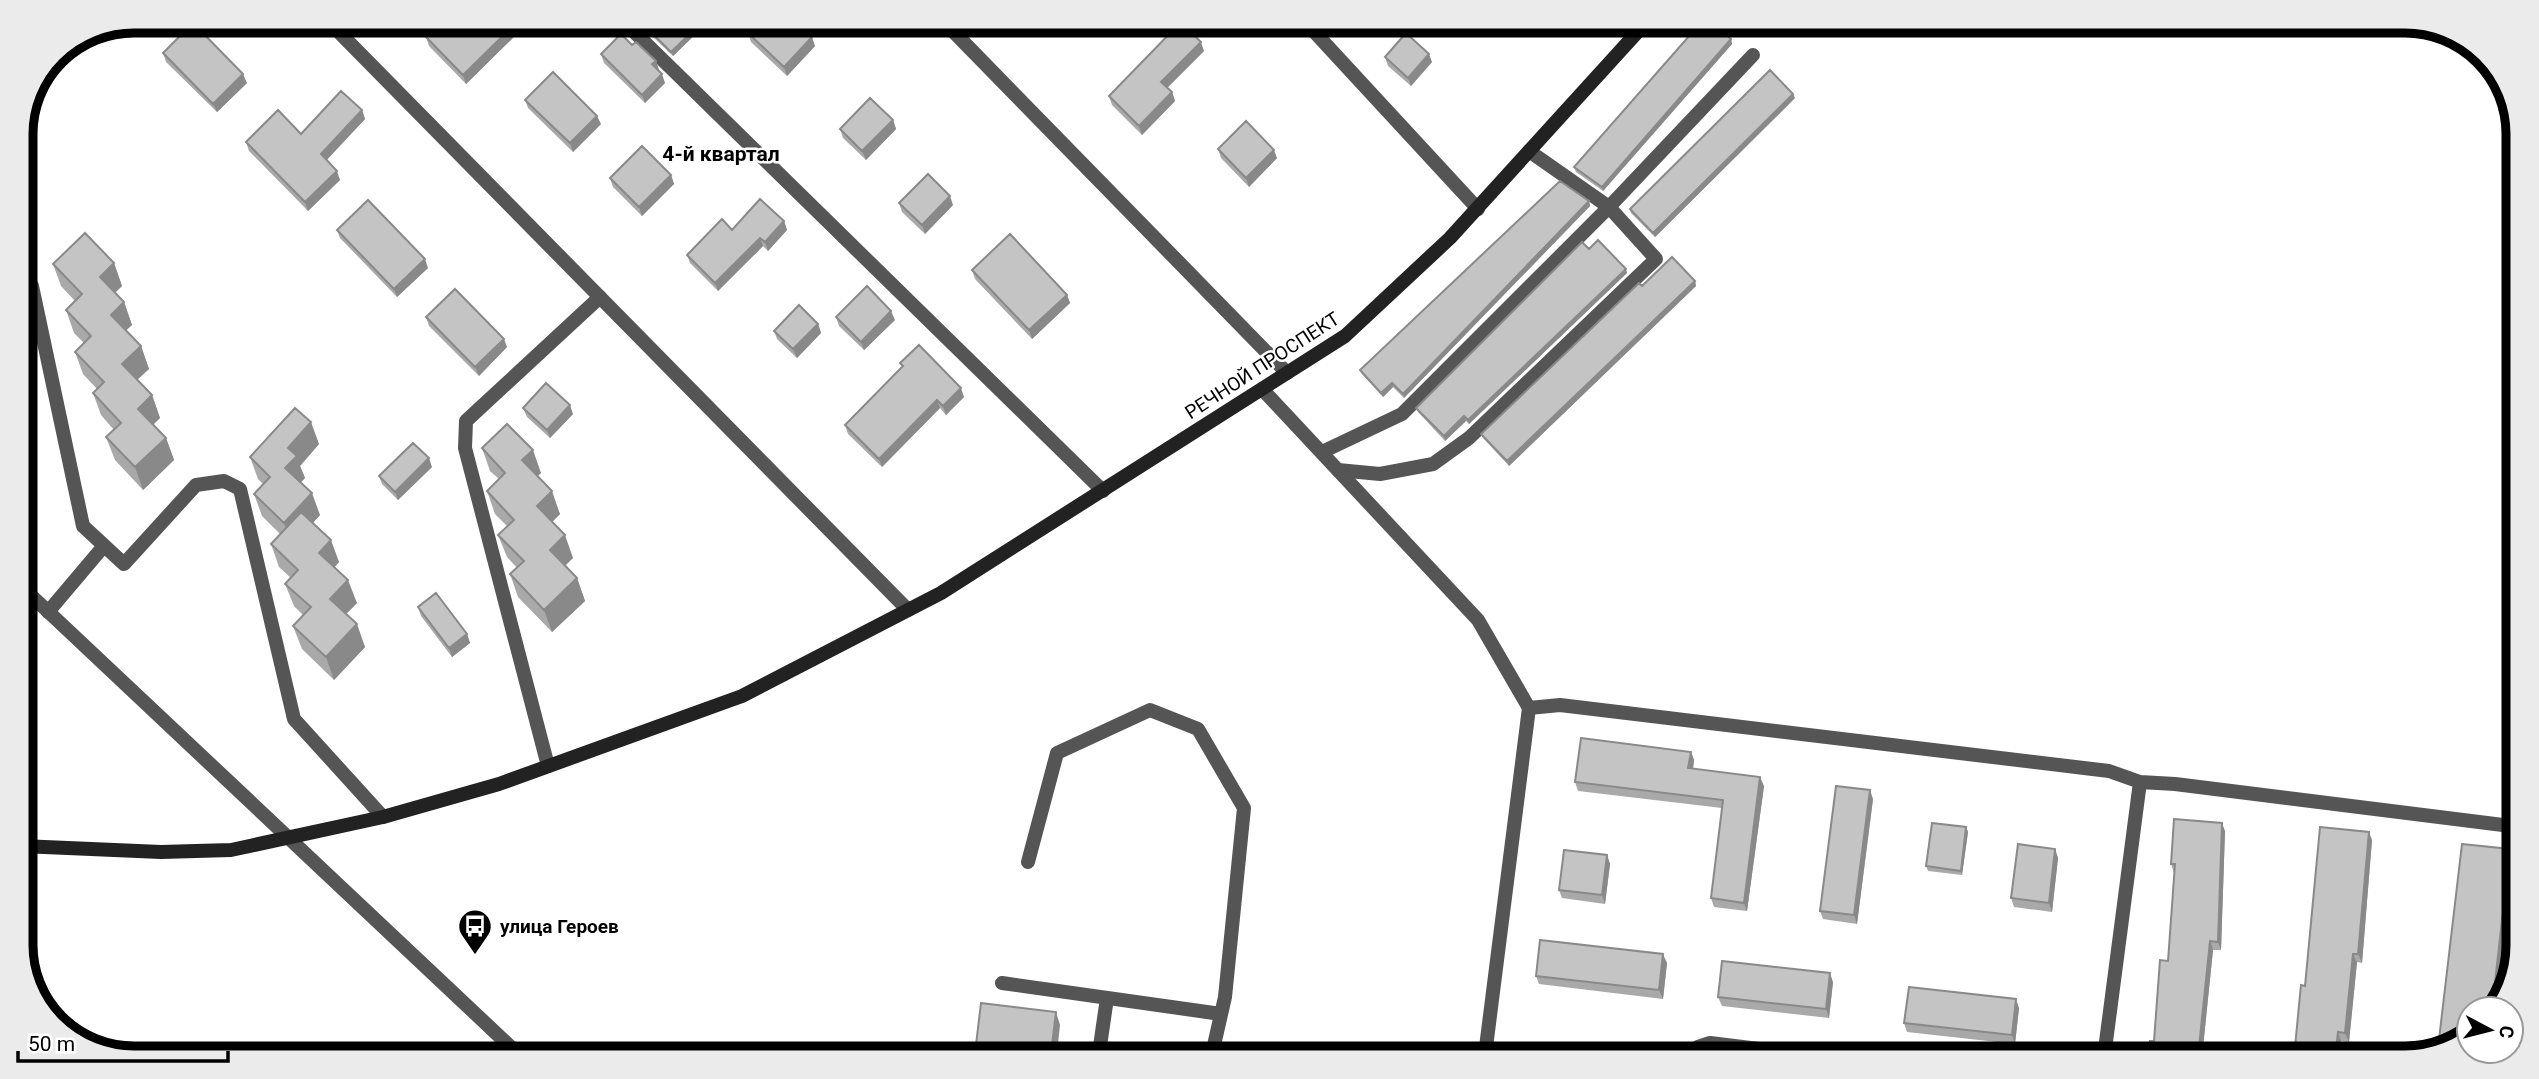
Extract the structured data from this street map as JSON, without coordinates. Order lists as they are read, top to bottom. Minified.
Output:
{"streets":{"street":["РЕЧНОЙ ПРОСПЕКТ"]},"districts":["4-й квартал"],"places":{"bus stop":["улица Героев"]},"scale_bar":"50 m","north":"right"}
